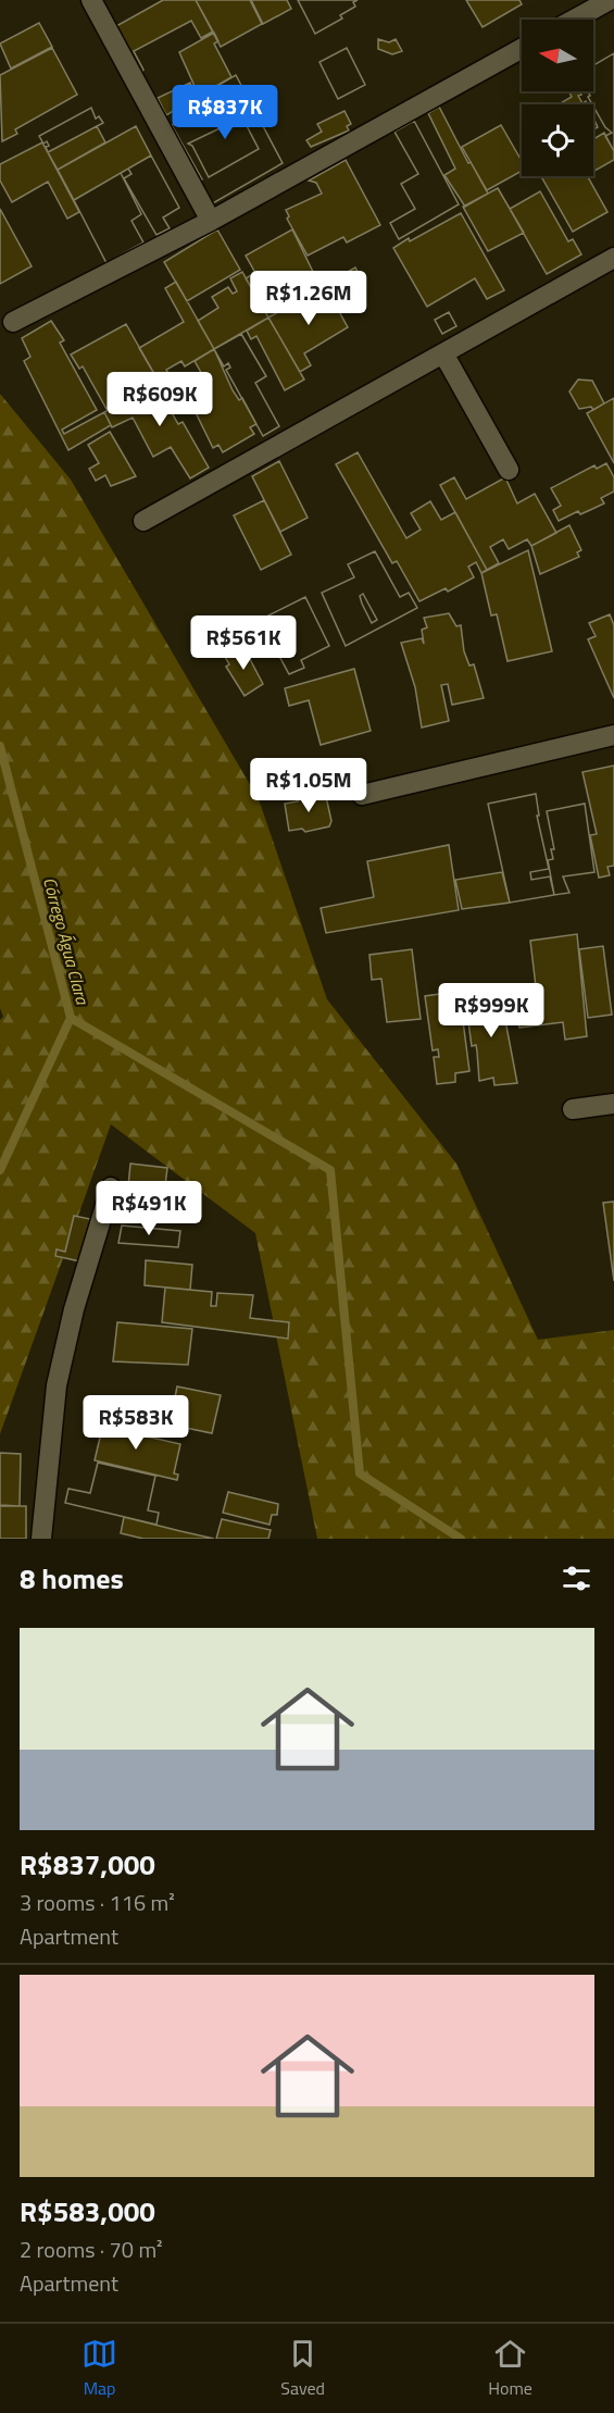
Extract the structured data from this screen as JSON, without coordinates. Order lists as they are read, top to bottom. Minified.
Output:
{"water":["Córrego Água Clara"],"north":"left","page":{"price":["R$837K","R$1.26M","R$609K","R$561K","R$1.05M","R$999K","R$491K","R$583K"],"heading":"8 homes","list":[{"name":"R$837,000","note":"3 rooms · 116 m² · Apartment"},{"name":"R$583,000","note":"2 rooms · 70 m² · Apartment"}],"tabs":["Map","Saved","Home"]}}
